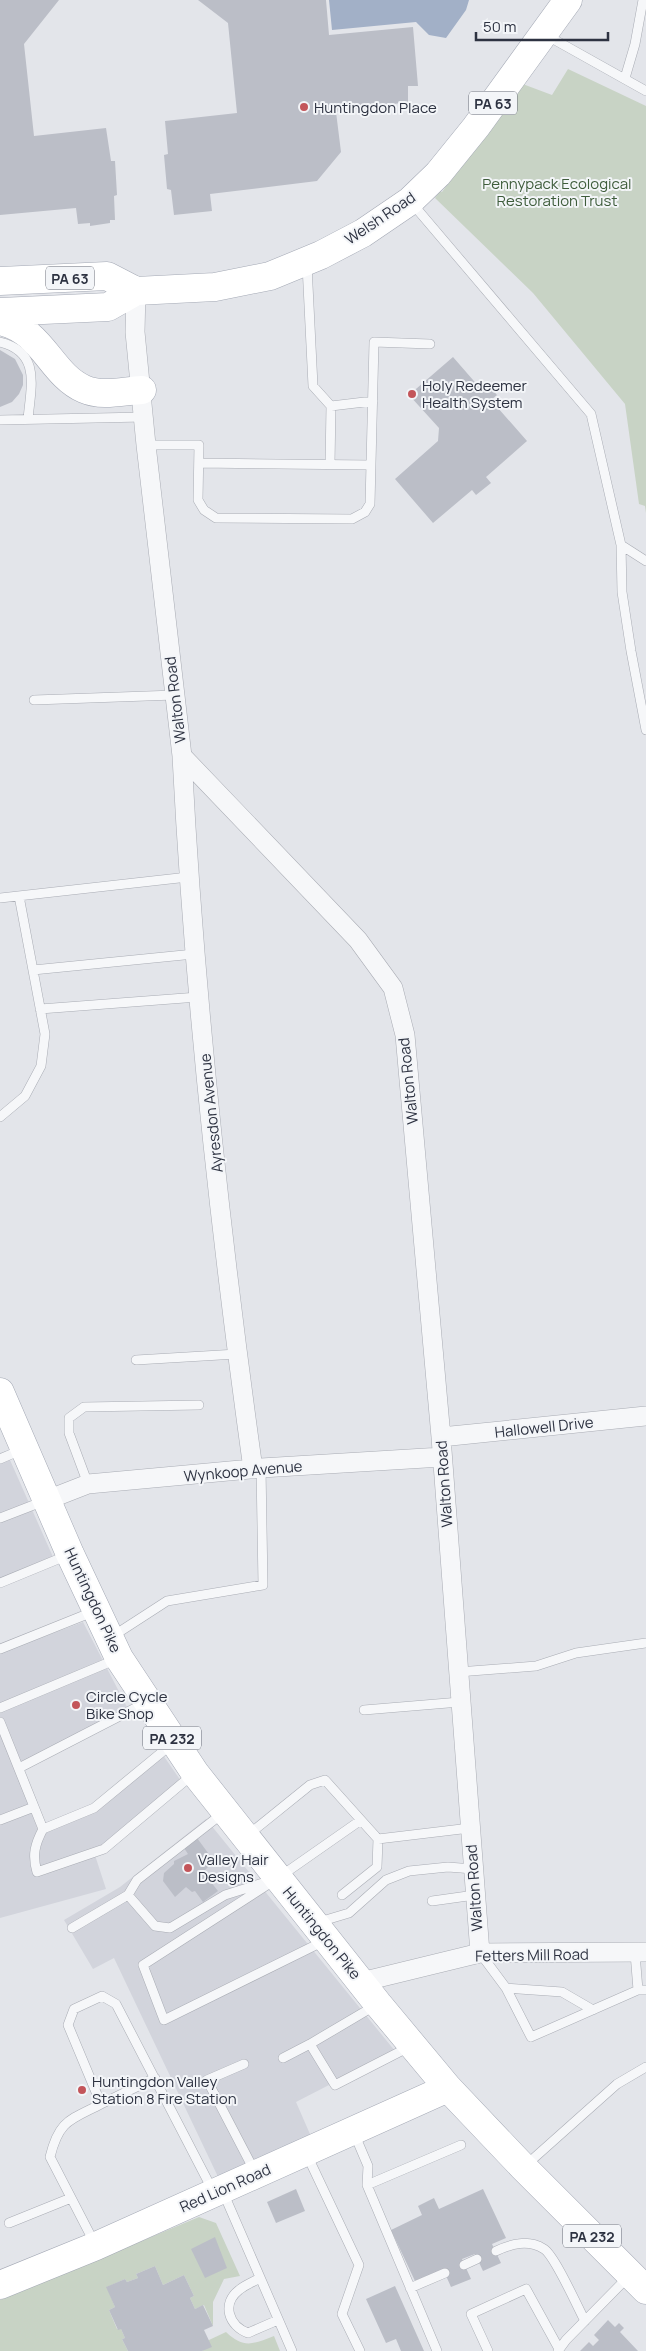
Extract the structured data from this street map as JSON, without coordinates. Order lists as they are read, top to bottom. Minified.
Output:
{"streets":{"main road":["PA 63","Welsh Road","Huntingdon Pike","PA 232","Red Lion Road"],"street":["Walton Road","Ayresdon Avenue","Hallowell Drive","Wynkoop Avenue","Fetters Mill Road"]},"crossings":[["PA 63","Welsh Road"],["PA 63","Walton Road"],["Welsh Road","Walton Road"],["Walton Road","Ayresdon Avenue"],["Walton Road","Hallowell Drive"],["Walton Road","Wynkoop Avenue"],["Walton Road","Fetters Mill Road"],["Ayresdon Avenue","Wynkoop Avenue"],["Wynkoop Avenue","Huntingdon Pike"],["Huntingdon Pike","Fetters Mill Road"],["Huntingdon Pike","Red Lion Road"]],"parks":["Pennypack Ecological Restoration Trust"],"places":["Huntingdon Place","Holy Redeemer Health System","Circle Cycle Bike Shop","Valley Hair Designs","Huntingdon Valley Station 8 Fire Station"],"scale_bar":"50 m"}
